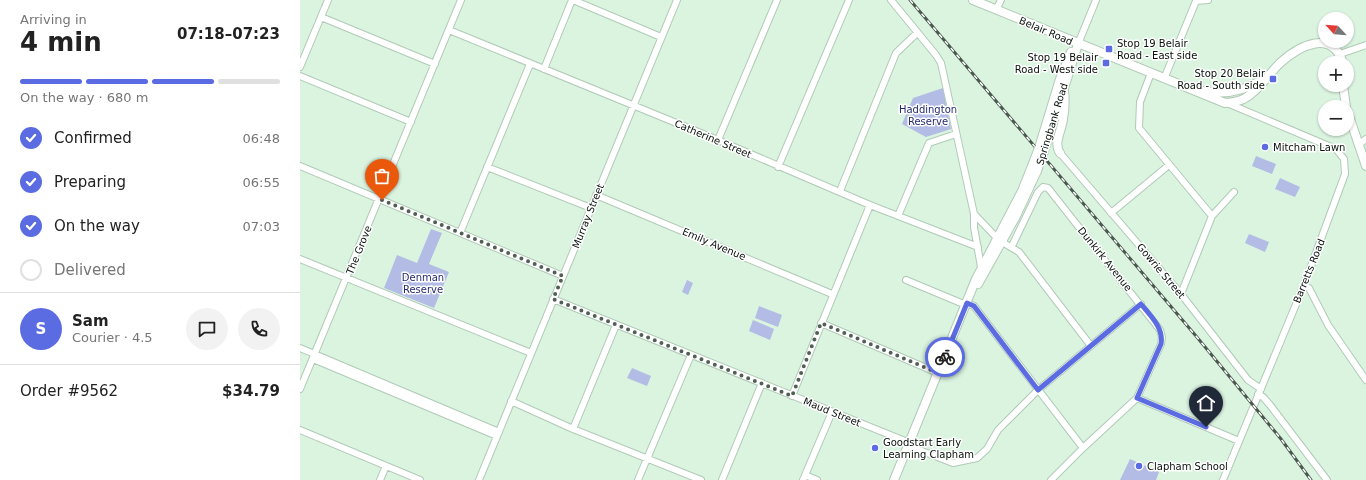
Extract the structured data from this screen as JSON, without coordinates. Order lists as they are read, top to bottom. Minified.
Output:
{"streets":{"main road":["Belair Road","Springbank Road"],"street":["Catherine Street","Murray Street","Emily Avenue","The Grove","Dunkirk Avenue","Gowrie Street","Barretts Road","Maud Street"]},"crossings":[["Belair Road","Springbank Road"],["Belair Road","Barretts Road"],["Springbank Road","Maud Street"],["Catherine Street","Murray Street"],["Catherine Street","The Grove"],["Murray Street","Emily Avenue"],["Murray Street","Maud Street"],["Dunkirk Avenue","Maud Street"],["Gowrie Street","Barretts Road"]],"parks":["Haddington Reserve","Denman Reserve"],"places":{"transit":["Stop 19 Belair Road - East side","Stop 19 Belair Road - West side","Stop 20 Belair Road - South side"],"other":["Mitcham Lawn","Goodstart Early Learning Clapham","Clapham School"]},"north":"top left","page":{"heading":["4 min","Arriving in","07:18–07:23"],"panel":["Sam","Courier · 4.5","Order #9562","$34.79"],"map_buttons":["+","−"],"bar":"On the way · 680 m","list":[["Confirmed","06:48"],["Preparing","06:55"],["On the way","07:03"],"Delivered"],"round":"S"}}
